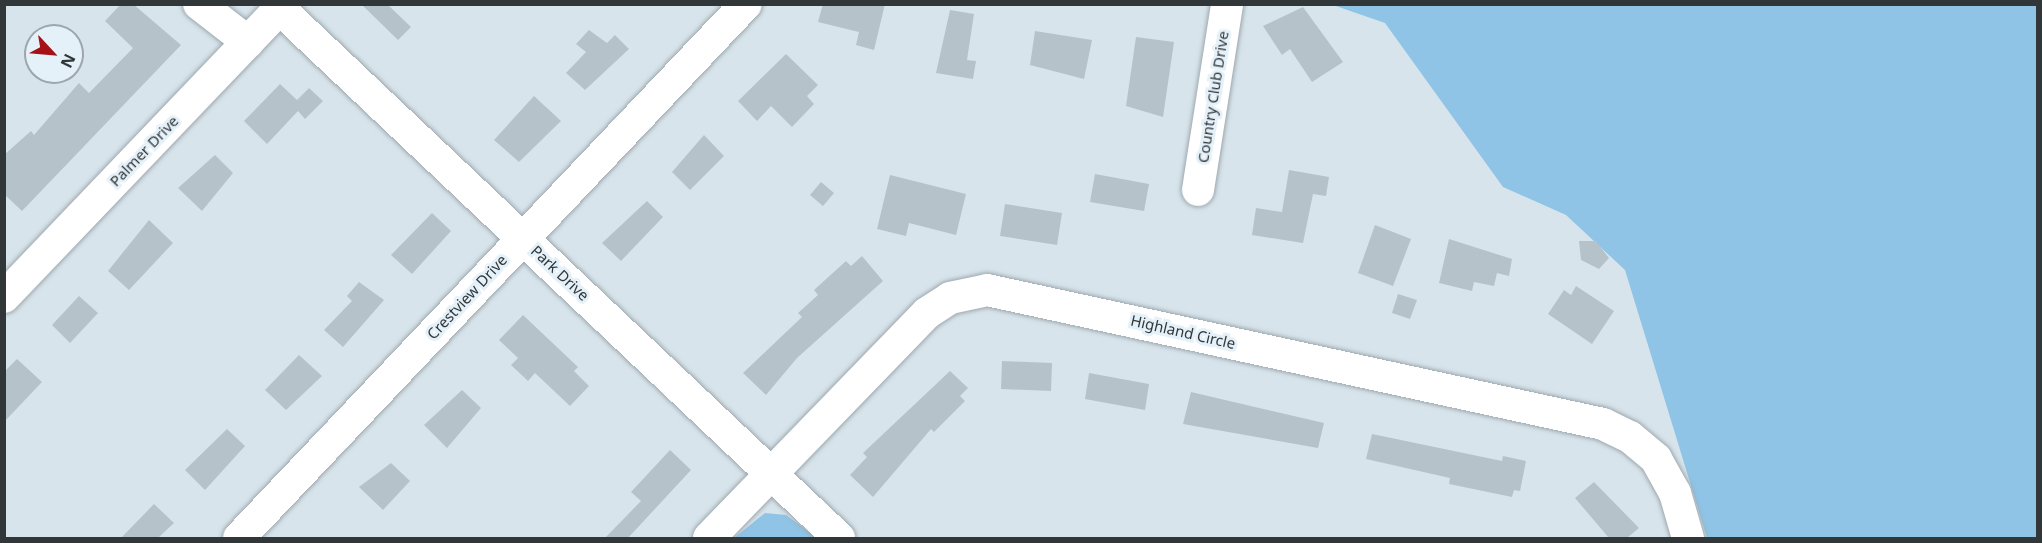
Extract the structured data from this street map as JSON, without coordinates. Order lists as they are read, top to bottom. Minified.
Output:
{"streets":{"street":["Country Club Drive","Palmer Drive","Park Drive","Crestview Drive","Highland Circle"]},"crossings":[["Palmer Drive","Park Drive"],["Park Drive","Crestview Drive"],["Park Drive","Highland Circle"]],"north":"bottom right"}
